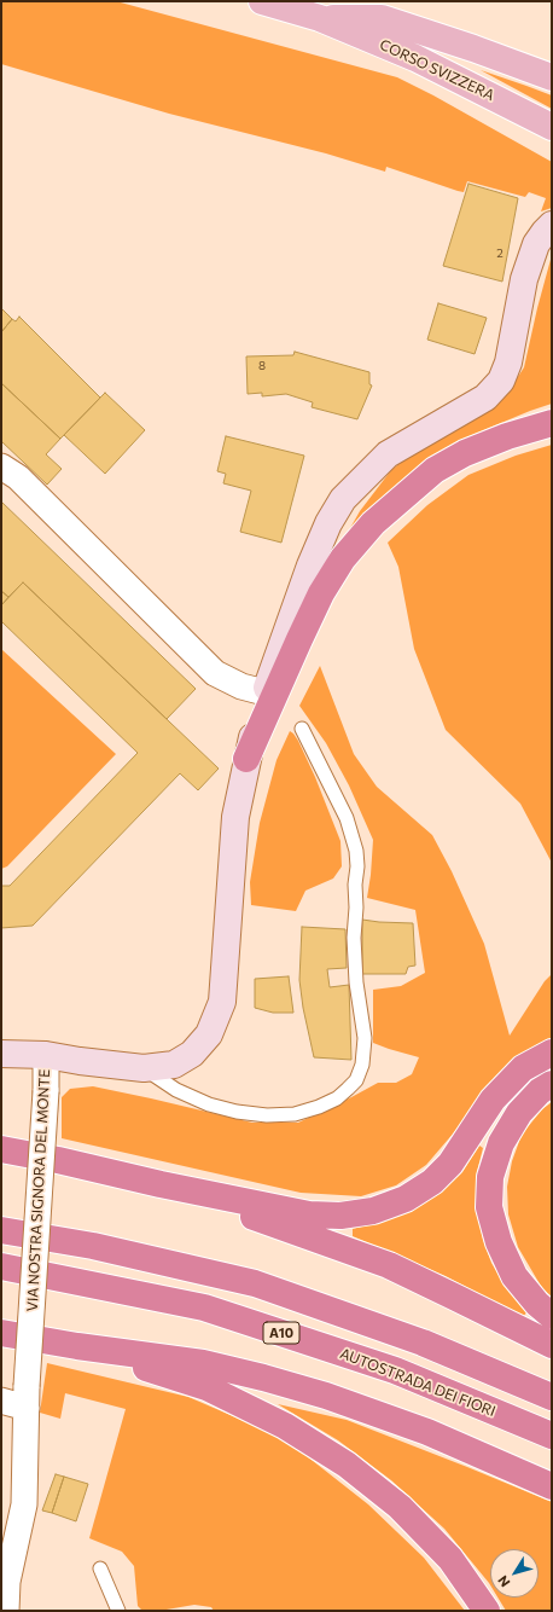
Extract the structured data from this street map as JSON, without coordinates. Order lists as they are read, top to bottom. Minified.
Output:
{"streets":{"highway":["A10","AUTOSTRADA DEI FIORI"],"main road":["CORSO SVIZZERA"],"street":["VIA NOSTRA SIGNORA DEL MONTE"]},"house_numbers":["2","8"],"north":"bottom left"}
